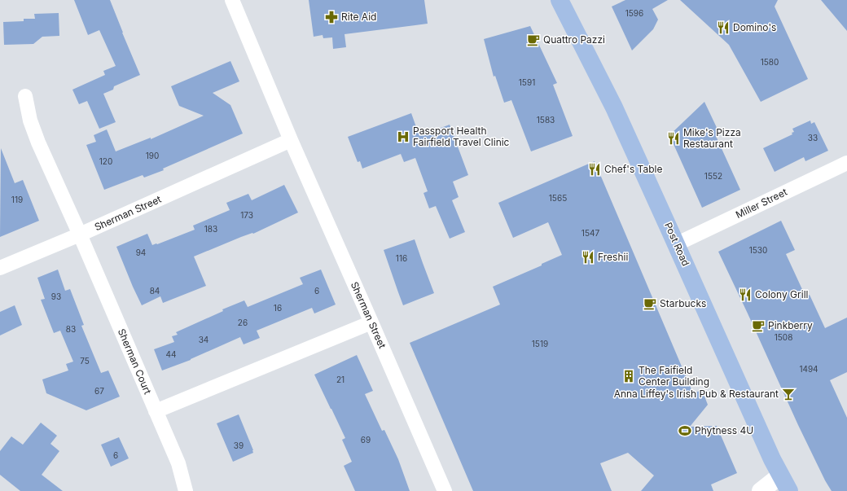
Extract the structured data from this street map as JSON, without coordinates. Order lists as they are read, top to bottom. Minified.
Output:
{"streets":{"main road":["Post Road"],"street":["Miller Street","Sherman Street","Sherman Court"]},"crossings":[["Miller Street","Post Road"],["Sherman Street","Sherman Court"]],"places":{"pharmacy":["Rite Aid"],"restaurant":["Domino's","Mike's Pizza Restaurant","Chef's Table","Freshii","Colony Grill"],"cafe":["Quattro Pazzi","Starbucks","Pinkberry"],"hospital":["Passport Health Fairfield Travel Clinic"],"building":["The Faifield Center Building"],"bar":["Anna Liffey's Irish Pub & Restaurant"],"sports":["Phytness 4U"]},"house_numbers":["1596","1580","1591","1583","33","190","120","1552","1565","119","173","183","1547","1530","94","116","84","6","93","16","26","83","1508","34","1519","44","75","1494","21","67","69","39","6"]}
